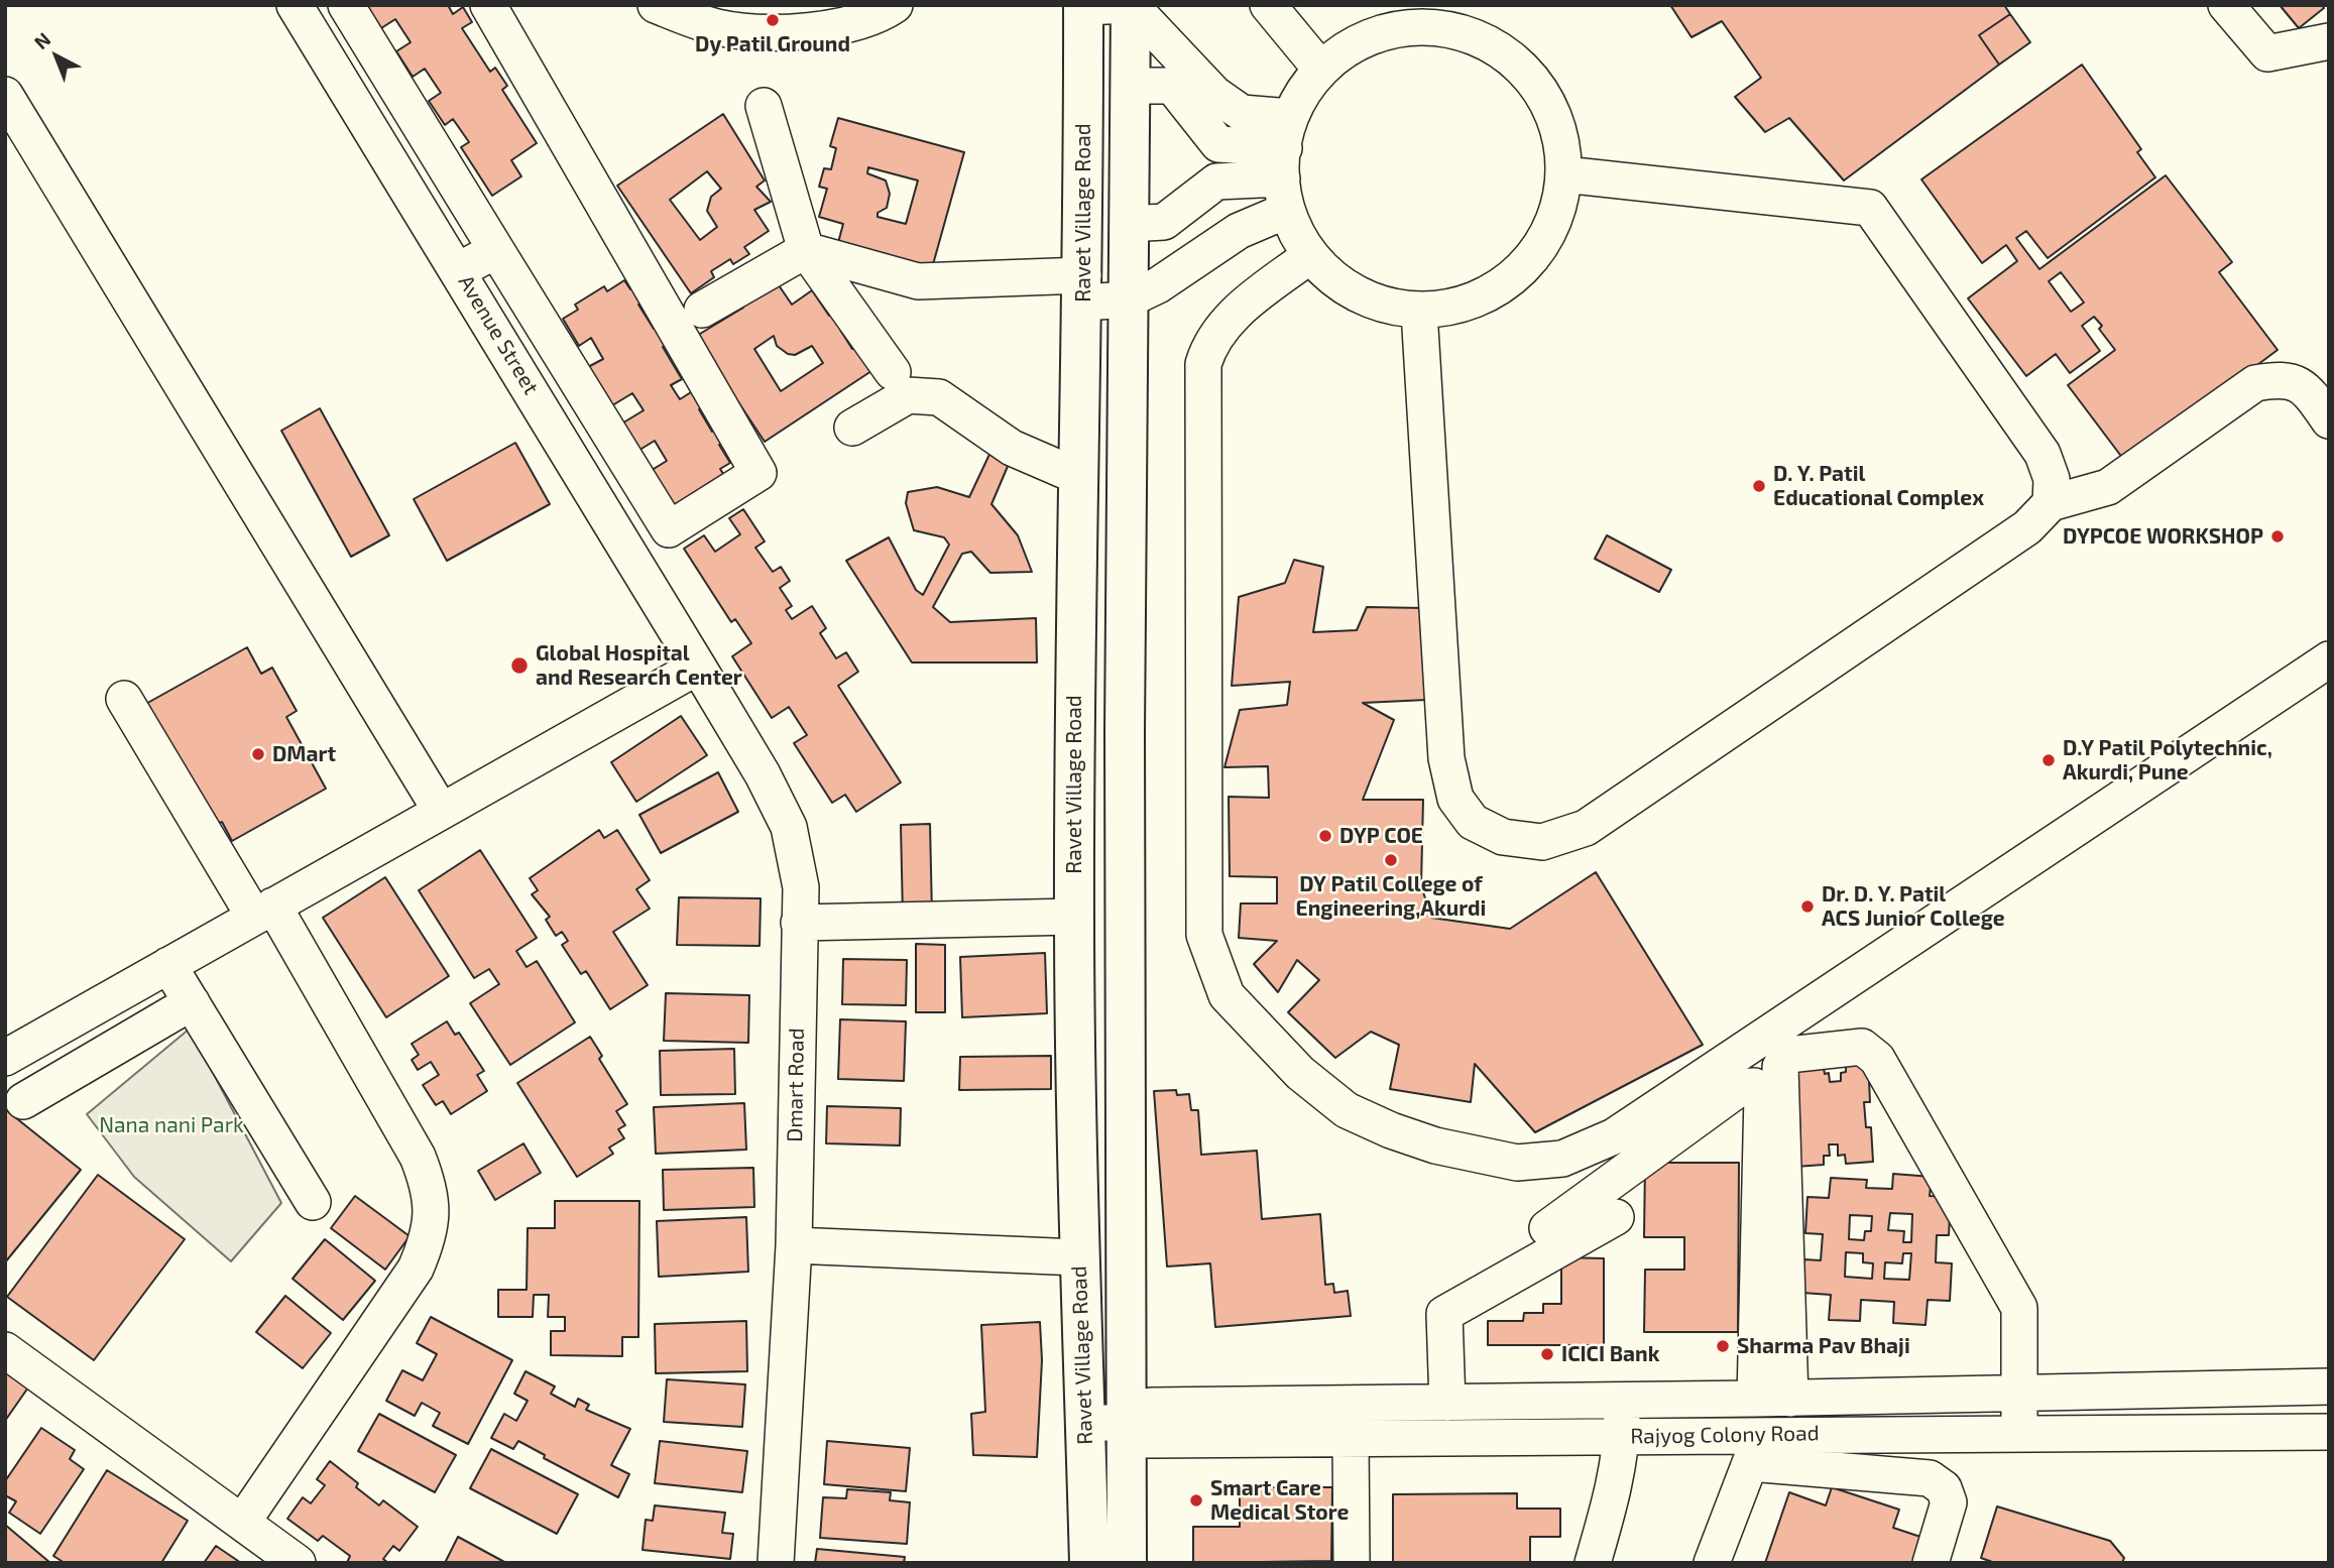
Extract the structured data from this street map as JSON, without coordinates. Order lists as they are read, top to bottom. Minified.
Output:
{"streets":{"main road":["Ravet Village Road"],"street":["Avenue Street","Dmart Road","Rajyog Colony Road"]},"crossings":[["Ravet Village Road","Rajyog Colony Road"],["Avenue Street","Dmart Road"]],"parks":["Nana nani Park"],"places":["Dy Patil Ground","D. Y. Patil Educational Complex","DYPCOE WORKSHOP","Global Hospital and Research Center","DMart","D.Y Patil Polytechnic, Akurdi, Pune","DYP COE","DY Patil College of Engineering,Akurdi","Dr. D. Y. Patil ACS Junior College","Sharma Pav Bhaji","ICICI Bank","Smart Care Medical Store"],"north":"top left"}
